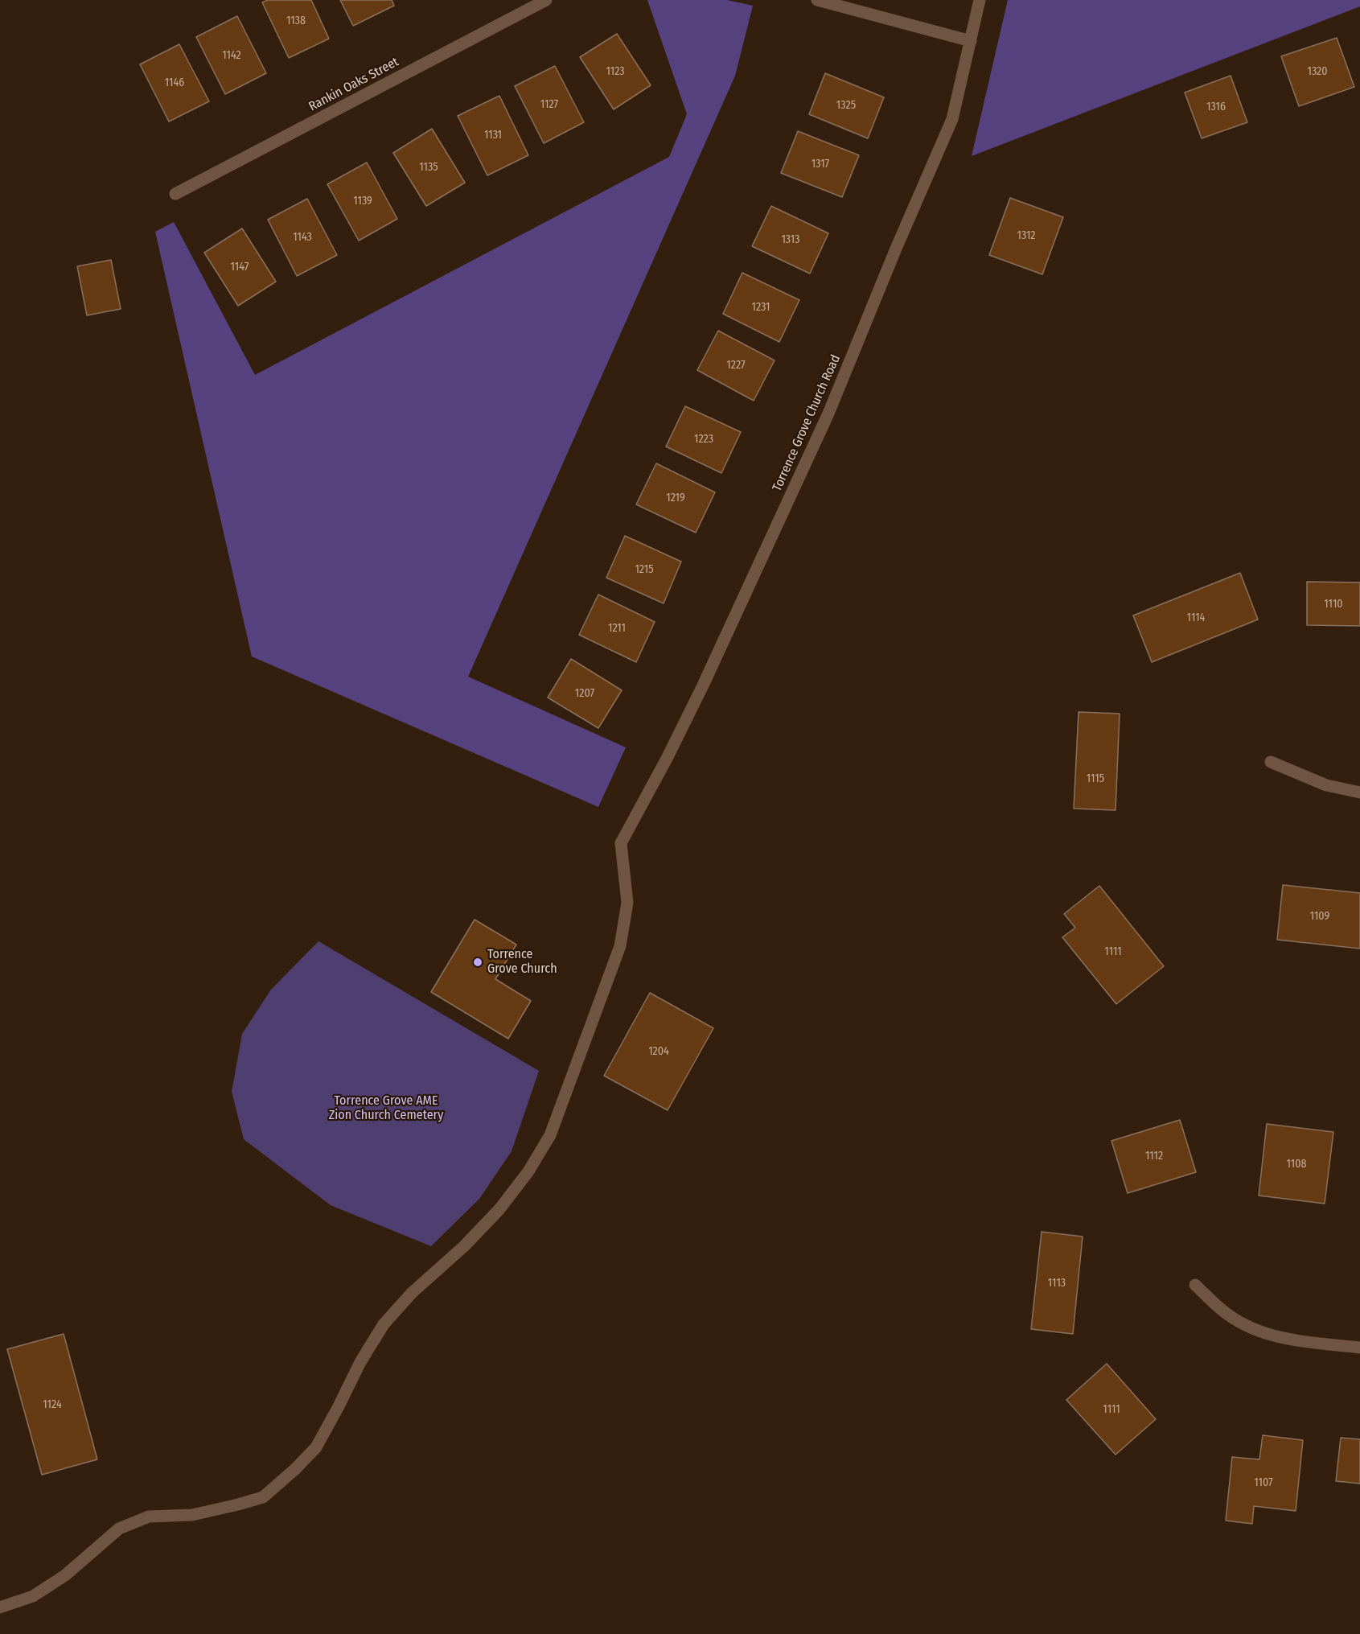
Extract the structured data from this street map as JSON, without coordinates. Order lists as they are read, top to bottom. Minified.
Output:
{"streets":{"street":["Rankin Oaks Street","Torrence Grove Church Road"]},"parks":["Torrence Grove AME Zion Church Cemetery"],"places":["Torrence Grove Church"],"house_numbers":["1138","1142","1123","1320","1146","1127","1325","1316","1131","1317","1135","1139","1312","1143","1313","1147","1231","1227","1223","1219","1215","1110","1114","1211","1207","1115","1109","1111","1204","1112","1108","1113","1124","1111","1107"]}
